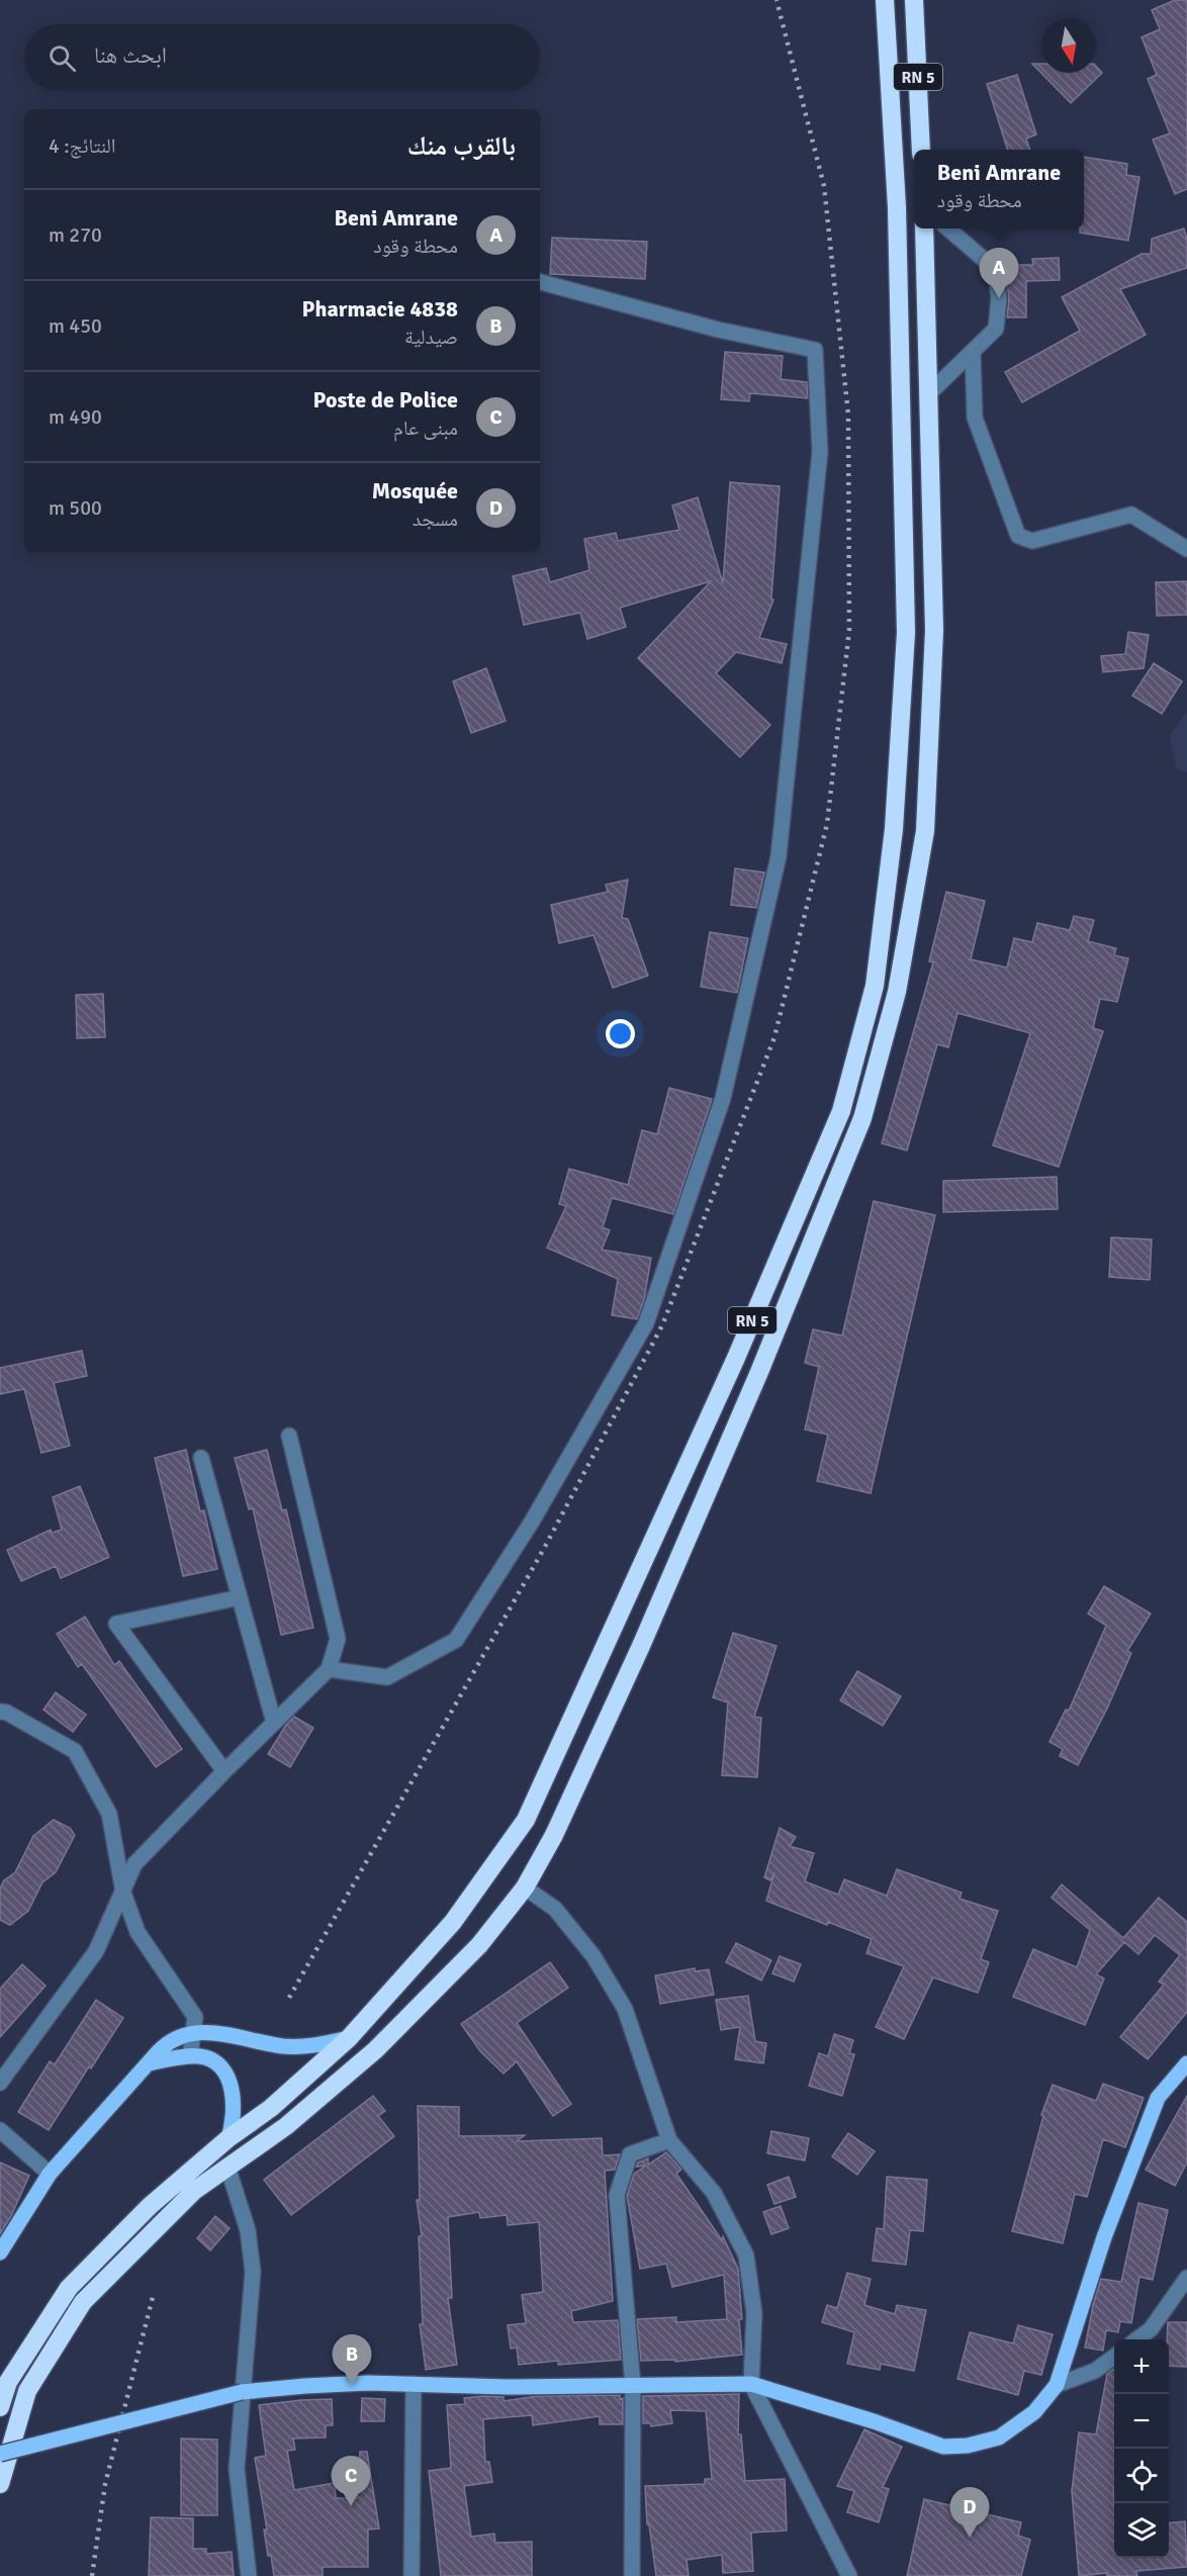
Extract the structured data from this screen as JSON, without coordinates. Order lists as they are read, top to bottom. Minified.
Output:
{"streets":{"highway":["RN 5"]},"north":"bottom","page":{"search":"ابحث هنا","heading":["بالقرب منك","النتائج: 4"],"popup":["Beni Amrane","محطة وقود"],"list":[{"mark":"A","name":"Beni Amrane","note":"محطة وقود","value":"270 m"},{"mark":"B","name":"Pharmacie 4838","note":"صيدلية","value":"450 m"},{"mark":"C","name":"Poste de Police","note":"مبنى عام","value":"490 m"},{"mark":"D","name":"Mosquée","note":"مسجد","value":"500 m"}],"pins":["A","B","C","D"],"map_buttons":["+","−"]}}
